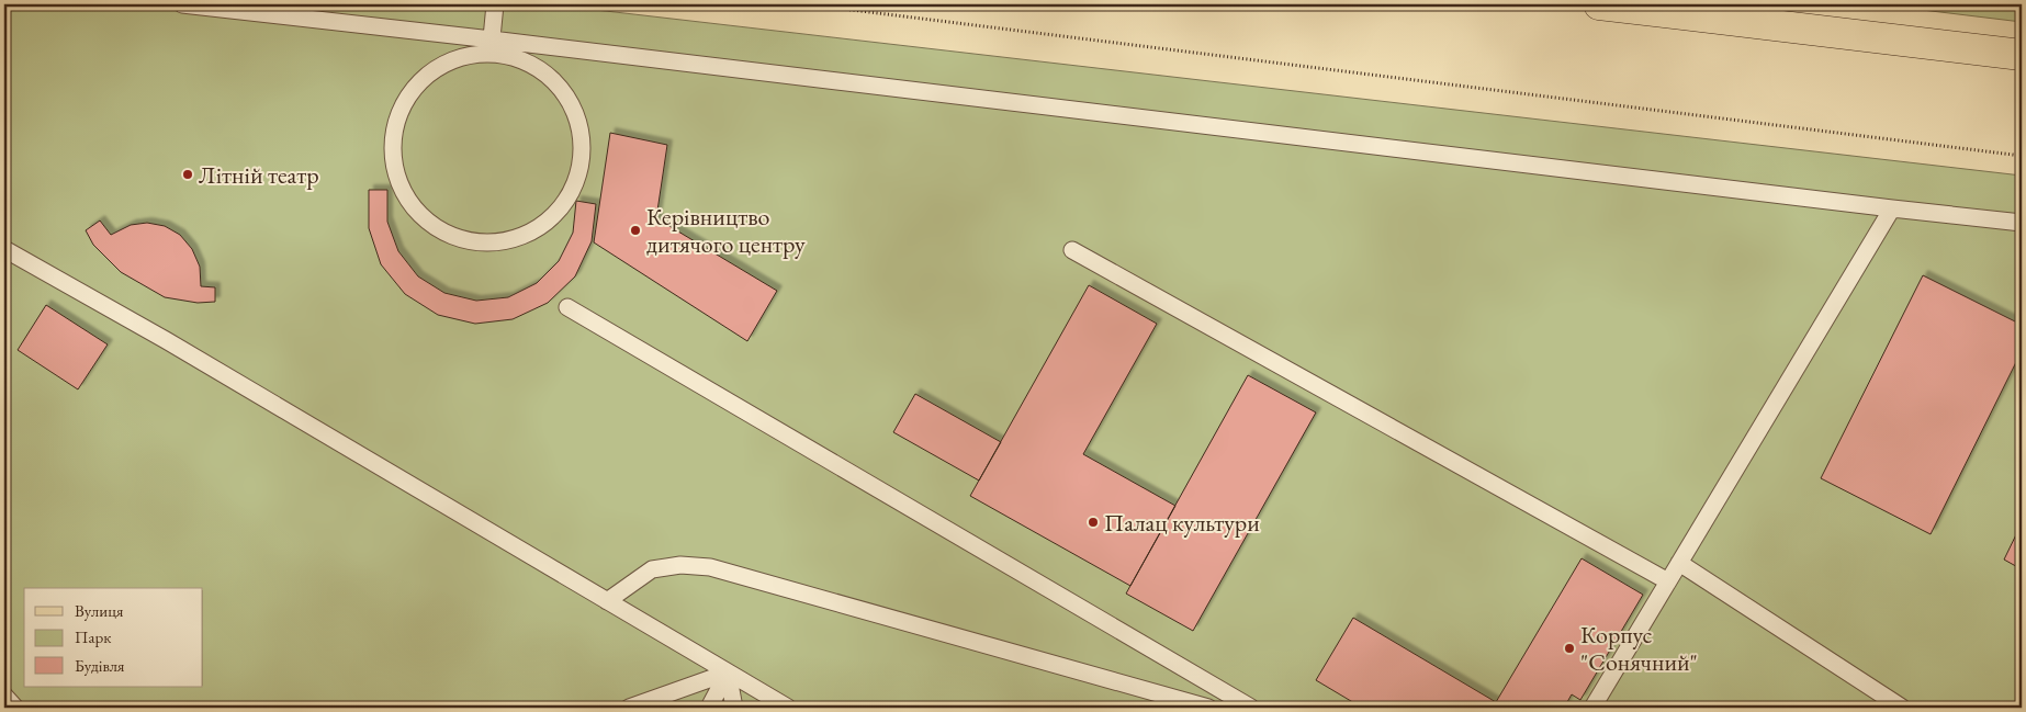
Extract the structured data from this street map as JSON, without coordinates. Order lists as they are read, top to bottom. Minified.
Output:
{"places":["Літній театр","Керівництво дитячого центру","Палац культури","Корпус \"Сонячний\""],"legend":["Вулиця","Парк","Будівля"]}
